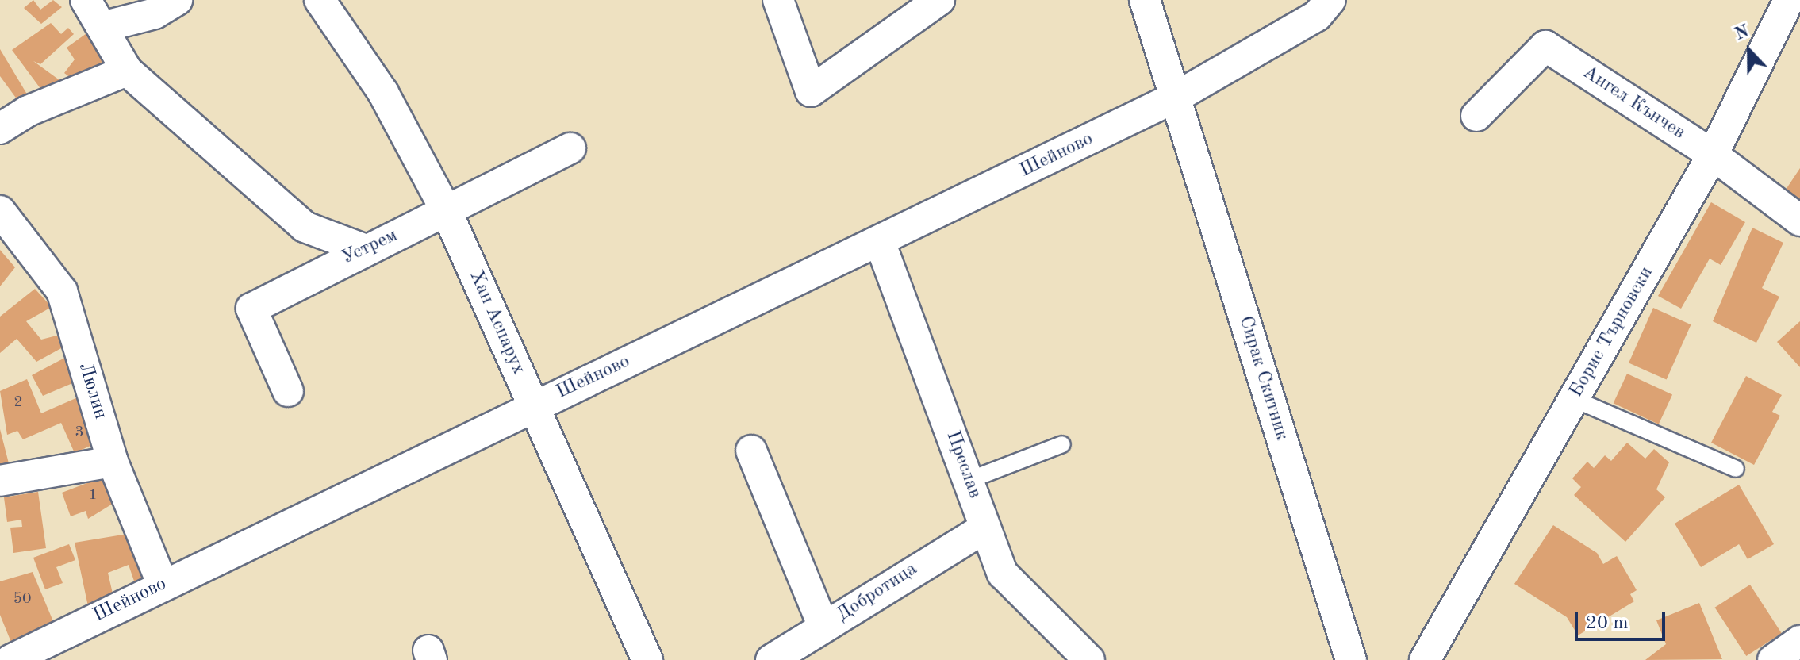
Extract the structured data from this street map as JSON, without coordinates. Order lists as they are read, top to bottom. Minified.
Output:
{"streets":{"street":["Ангел Кънчев","Шейново","Устрем","Хан Аспарух","Борис Търновски","Сирак Скитник","Люлин","Преслав","Добротица"]},"crossings":[["Ангел Кънчев","Борис Търновски"],["Шейново","Хан Аспарух"],["Шейново","Сирак Скитник"],["Шейново","Люлин"],["Шейново","Преслав"],["Устрем","Хан Аспарух"],["Преслав","Добротица"]],"house_numbers":["2","3","1","50"],"scale_bar":"20 m","north":"top"}
